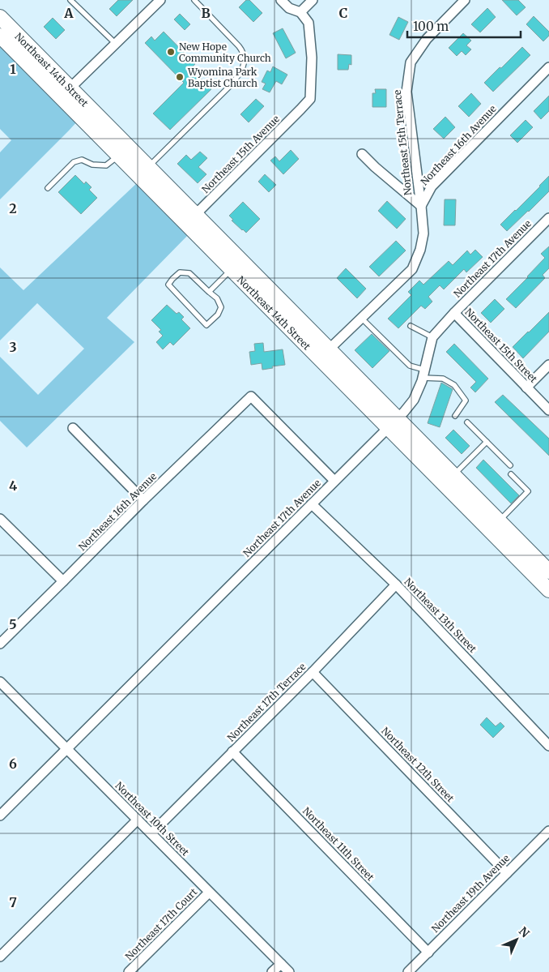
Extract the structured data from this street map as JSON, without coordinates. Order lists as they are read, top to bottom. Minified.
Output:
{"streets":{"main road":["Northeast 14th Street"],"street":["Northeast 15th Terrace","Northeast 16th Avenue","Northeast 15th Avenue","Northeast 17th Avenue","Northeast 15th Street","Northeast 13th Street","Northeast 17th Terrace","Northeast 12th Street","Northeast 10th Street","Northeast 11th Street","Northeast 19th Avenue","Northeast 17th Court"]},"crossings":[["Northeast 14th Street","Northeast 15th Avenue"],["Northeast 14th Street","Northeast 17th Avenue"],["Northeast 15th Terrace","Northeast 16th Avenue"],["Northeast 16th Avenue","Northeast 17th Avenue"],["Northeast 17th Avenue","Northeast 15th Street"],["Northeast 17th Avenue","Northeast 13th Street"],["Northeast 17th Avenue","Northeast 10th Street"],["Northeast 13th Street","Northeast 17th Terrace"],["Northeast 17th Terrace","Northeast 12th Street"],["Northeast 17th Terrace","Northeast 10th Street"],["Northeast 17th Terrace","Northeast 11th Street"],["Northeast 12th Street","Northeast 19th Avenue"],["Northeast 10th Street","Northeast 17th Court"],["Northeast 11th Street","Northeast 19th Avenue"]],"places":["New Hope Community Church","Wyomina Park Baptist Church"],"scale_bar":"100 m","north":"top right","grid":{"columns":["A","B","C"],"rows":["1","2","3","4","5","6","7"]}}
